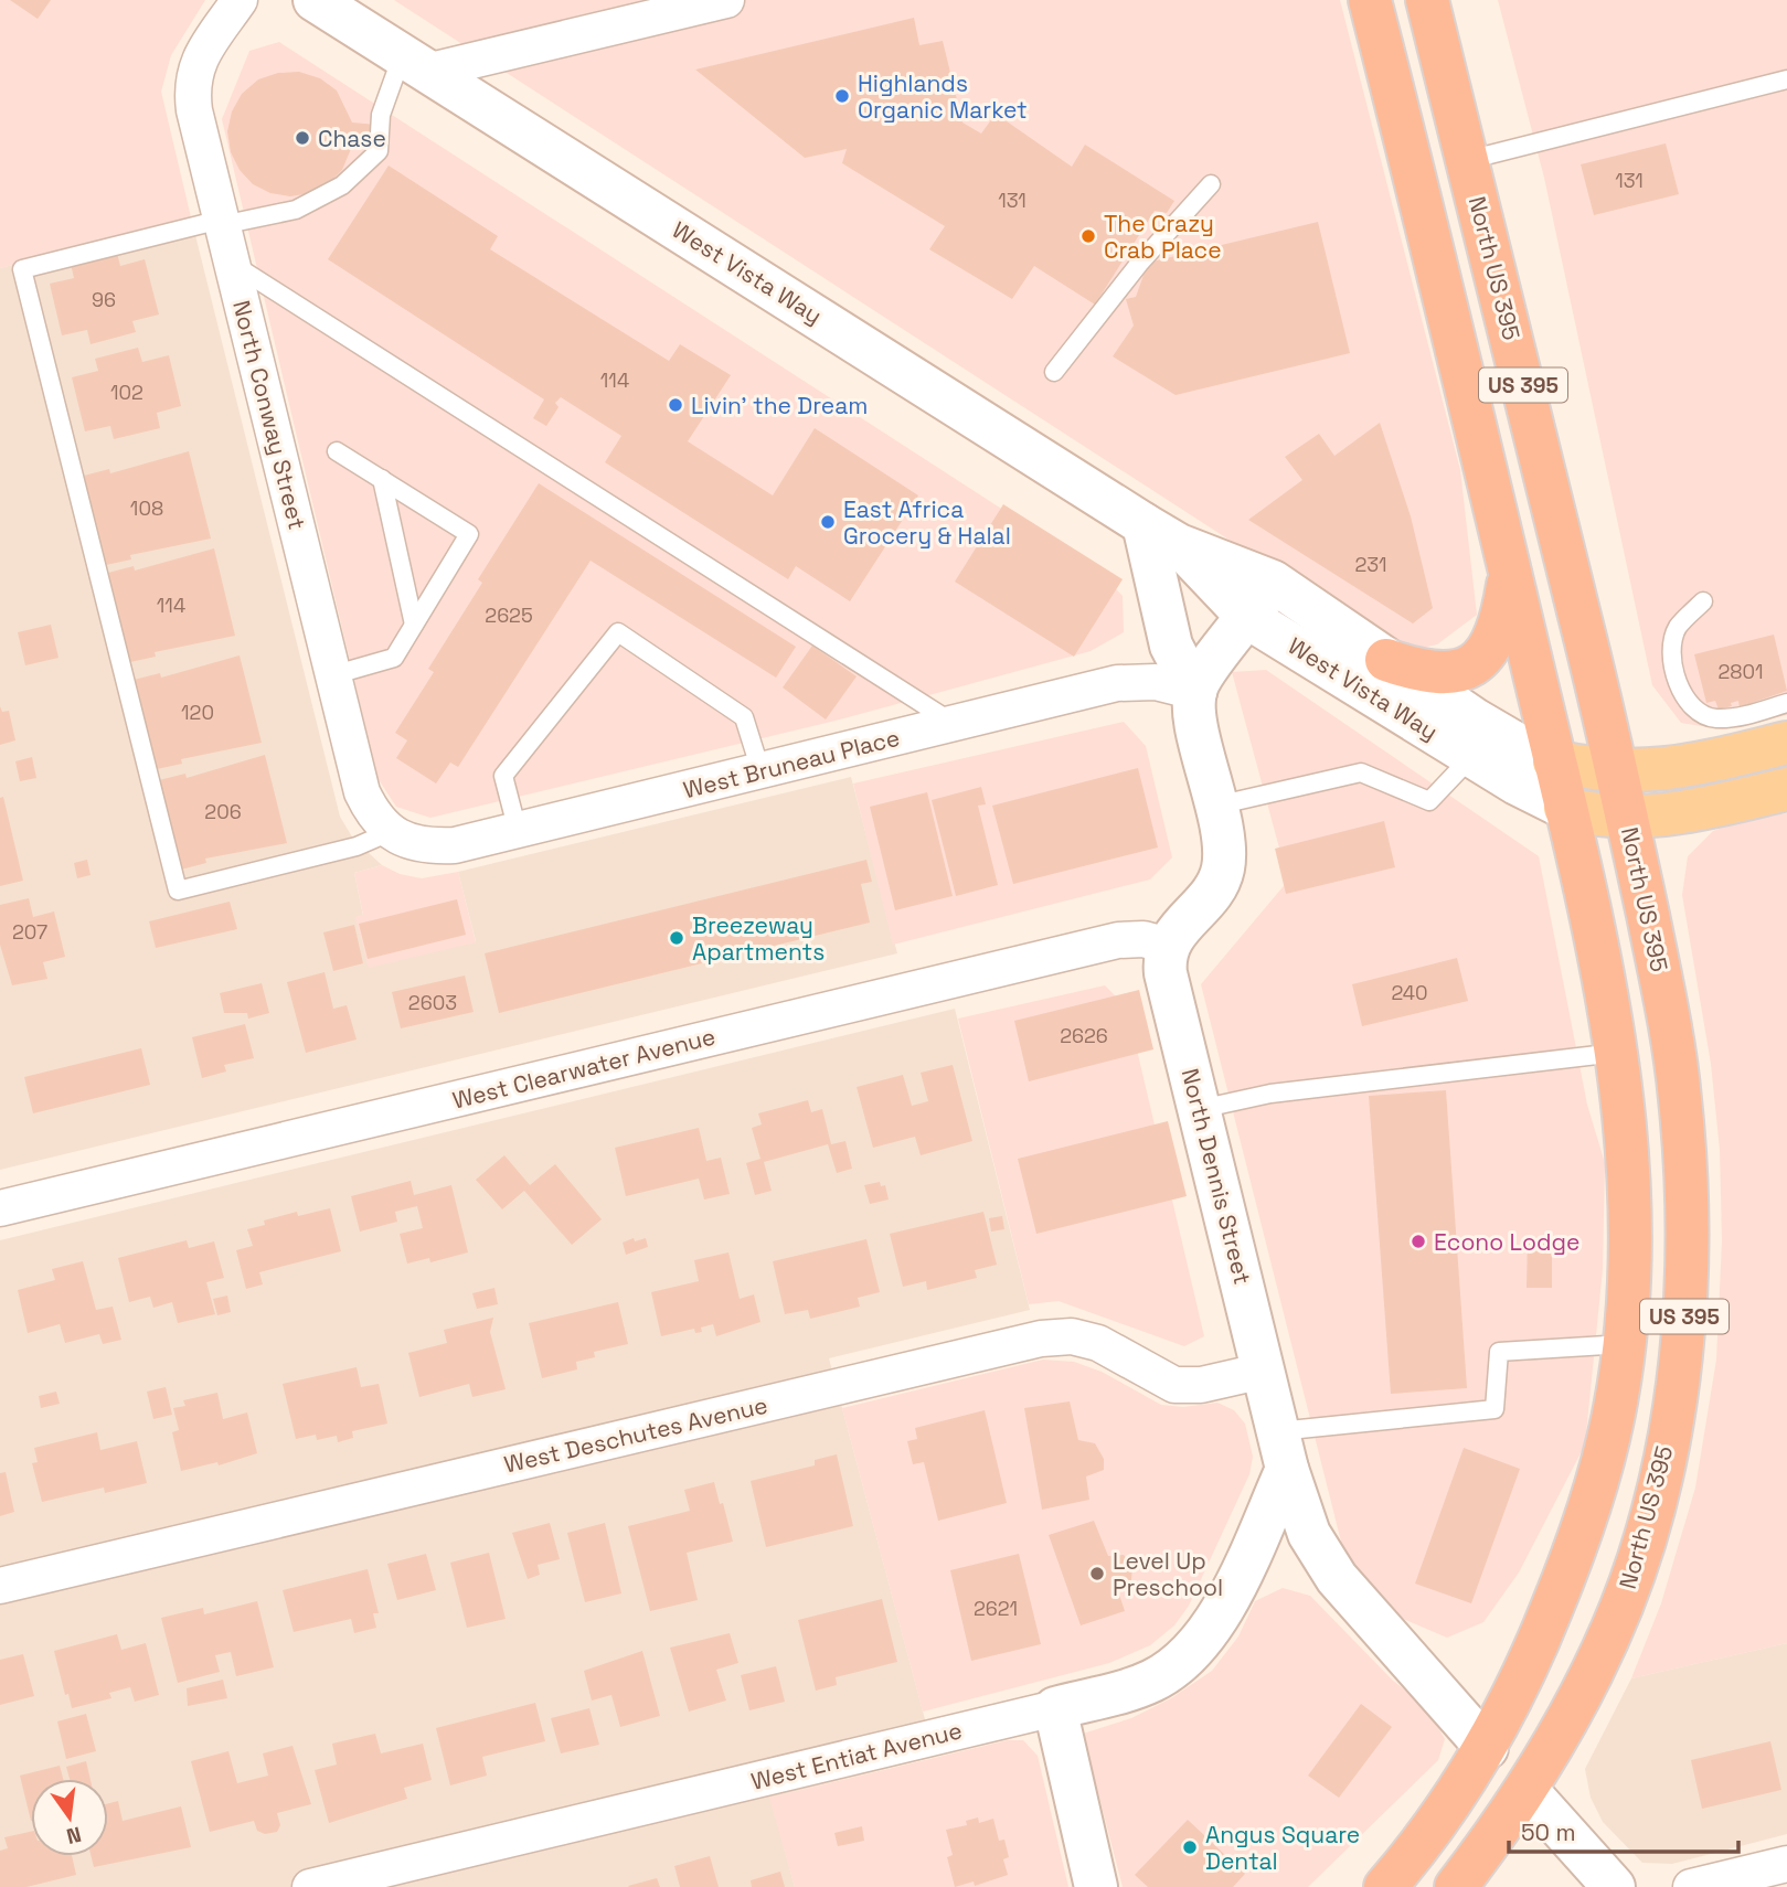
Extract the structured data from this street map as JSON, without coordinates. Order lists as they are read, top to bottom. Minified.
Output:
{"streets":{"highway":["North US 395","US 395"],"street":["West Vista Way","North Conway Street","West Bruneau Place","West Clearwater Avenue","North Dennis Street","West Deschutes Avenue","West Entiat Avenue"]},"crossings":[["North US 395","US 395"],["West Vista Way","US 395"],["US 395","North Dennis Street"],["North Conway Street","West Bruneau Place"],["West Clearwater Avenue","North Dennis Street"],["North Dennis Street","West Deschutes Avenue"],["North Dennis Street","West Entiat Avenue"]],"places":["Highlands Organic Market","Chase","The Crazy Crab Place","Livin' the Dream","East Africa Grocery & Halal","Breezeway Apartments","Econo Lodge","Level Up Preschool","Angus Square Dental"],"house_numbers":["131","131","96","114","102","108","231","114","2625","2801","120","206","207","240","2603","2626","2621"],"scale_bar":"50 m","north":"bottom"}
